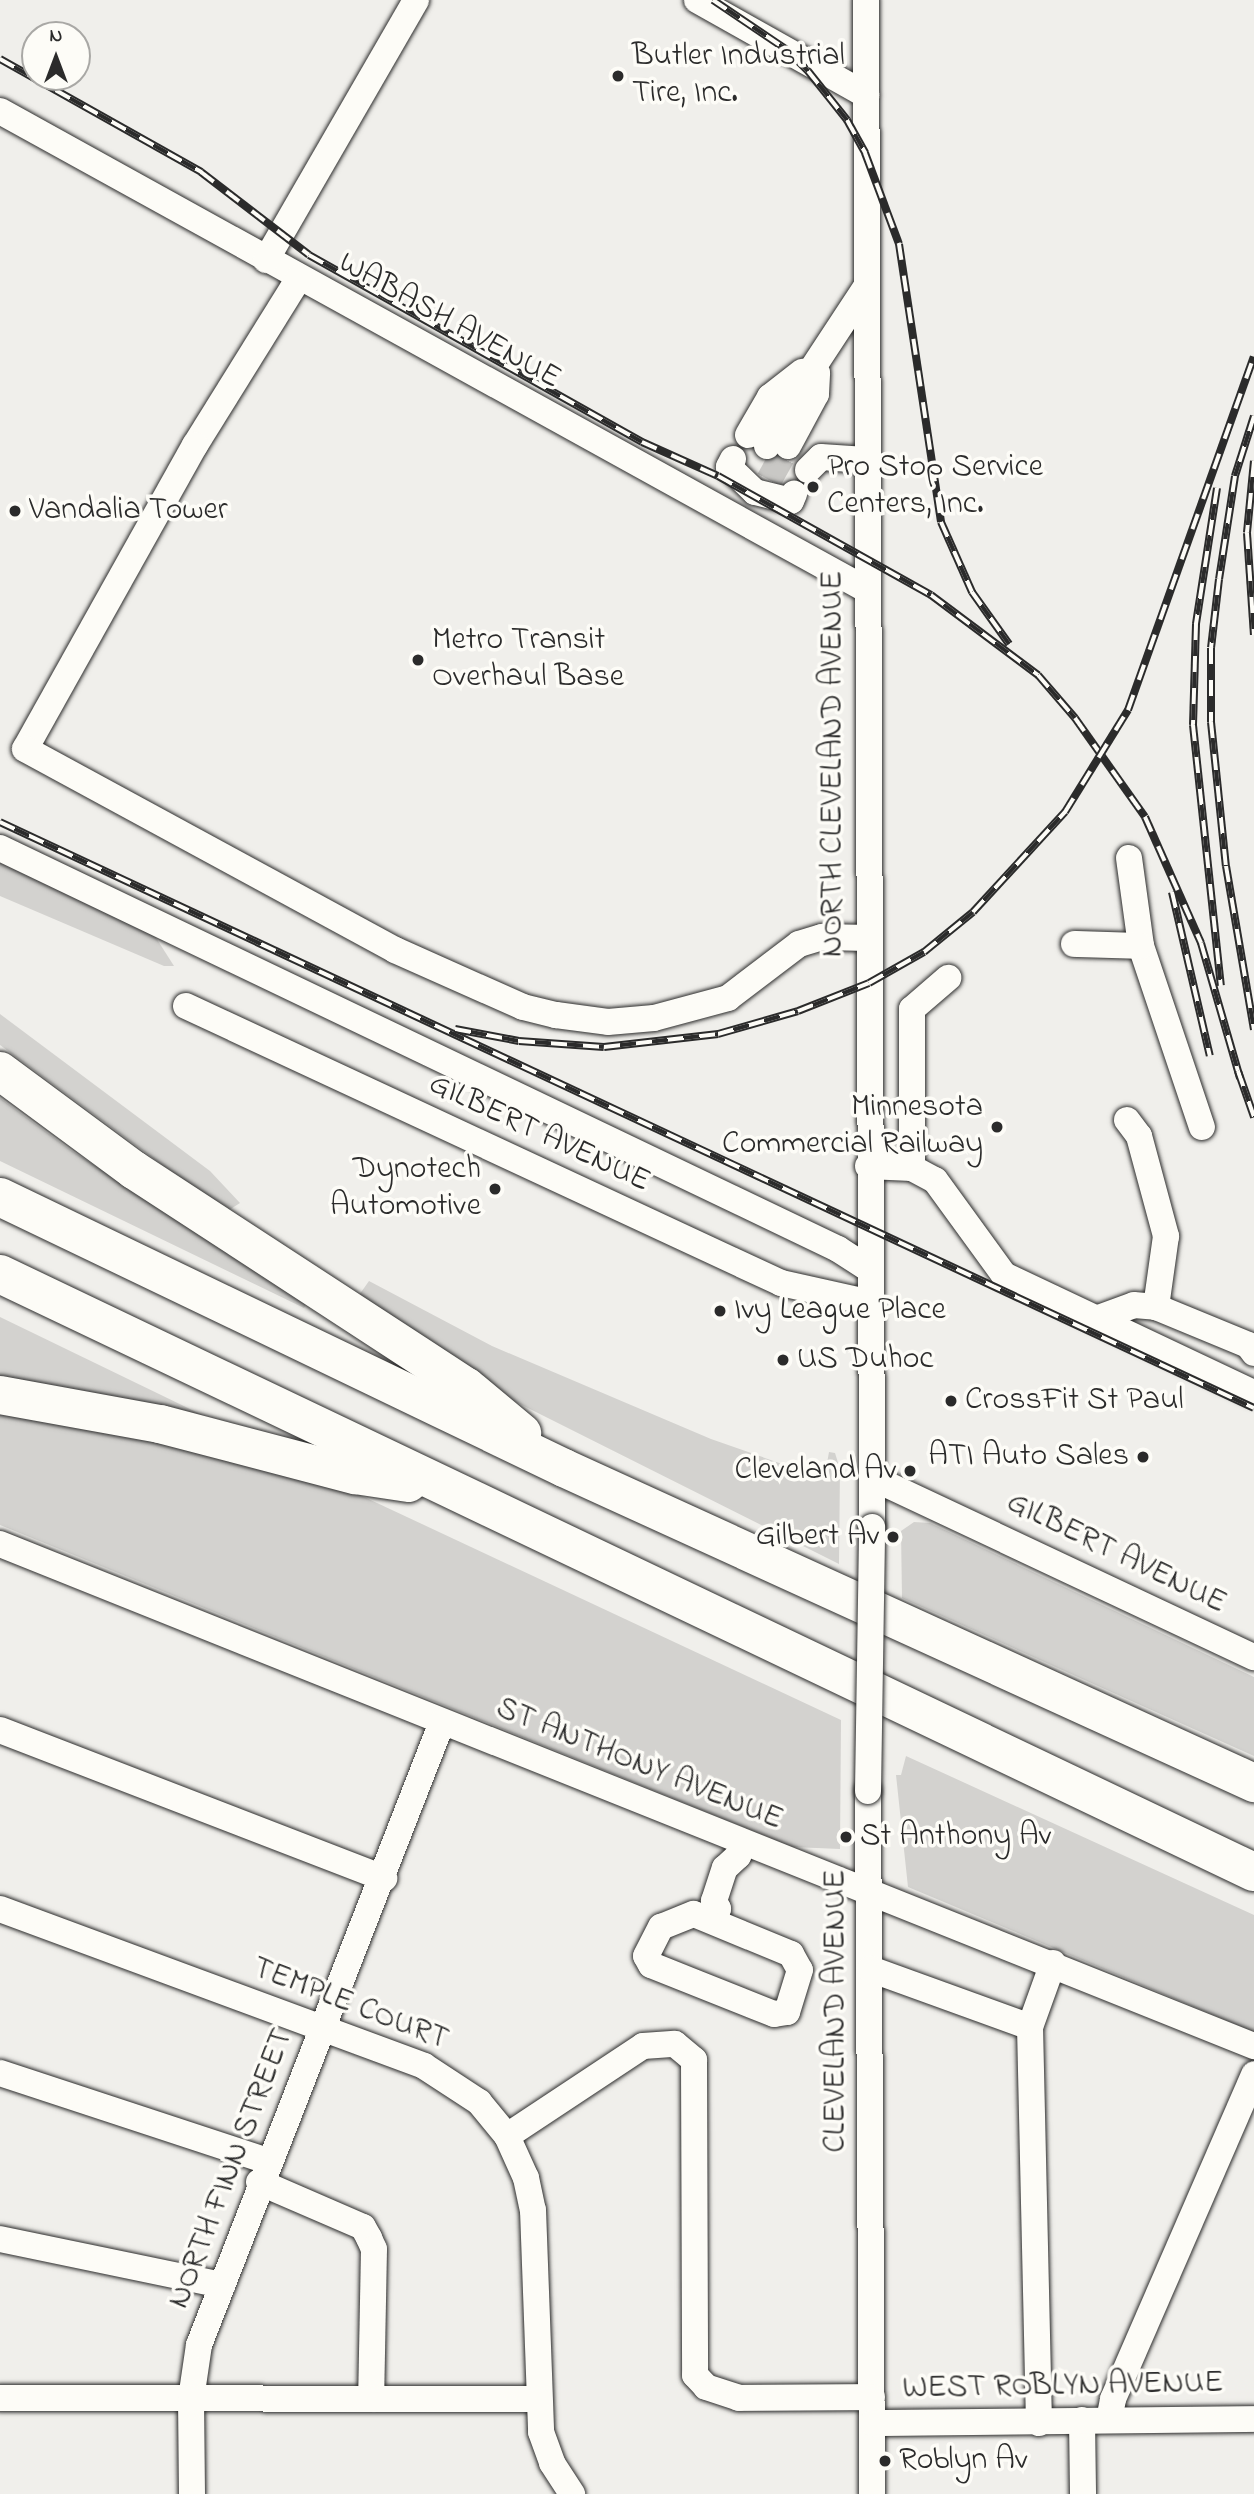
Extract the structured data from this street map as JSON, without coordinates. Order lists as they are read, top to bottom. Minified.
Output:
{"streets":{"street":["WABASH AVENUE","NORTH CLEVELAND AVENUE","GILBERT AVENUE","ST ANTHONY AVENUE","TEMPLE COURT","CLEVELAND AVENUE","NORTH FINN STREET","WEST ROBLYN AVENUE"]},"crossings":[["WABASH AVENUE","NORTH CLEVELAND AVENUE"],["NORTH CLEVELAND AVENUE","GILBERT AVENUE"],["NORTH CLEVELAND AVENUE","CLEVELAND AVENUE"],["ST ANTHONY AVENUE","CLEVELAND AVENUE"],["ST ANTHONY AVENUE","NORTH FINN STREET"],["TEMPLE COURT","NORTH FINN STREET"],["TEMPLE COURT","WEST ROBLYN AVENUE"],["CLEVELAND AVENUE","WEST ROBLYN AVENUE"]],"places":["Butler Industrial Tire, Inc.","Pro Stop Service Centers, Inc.","Vandalia Tower","Metro Transit Overhaul Base","Minnesota Commercial Railway","Dynotech Automotive","Ivy League Place","US Duhoc","CrossFit St Paul","ATI Auto Sales","Cleveland Av","Gilbert Av","St Anthony Av","Roblyn Av"],"north":"top"}
